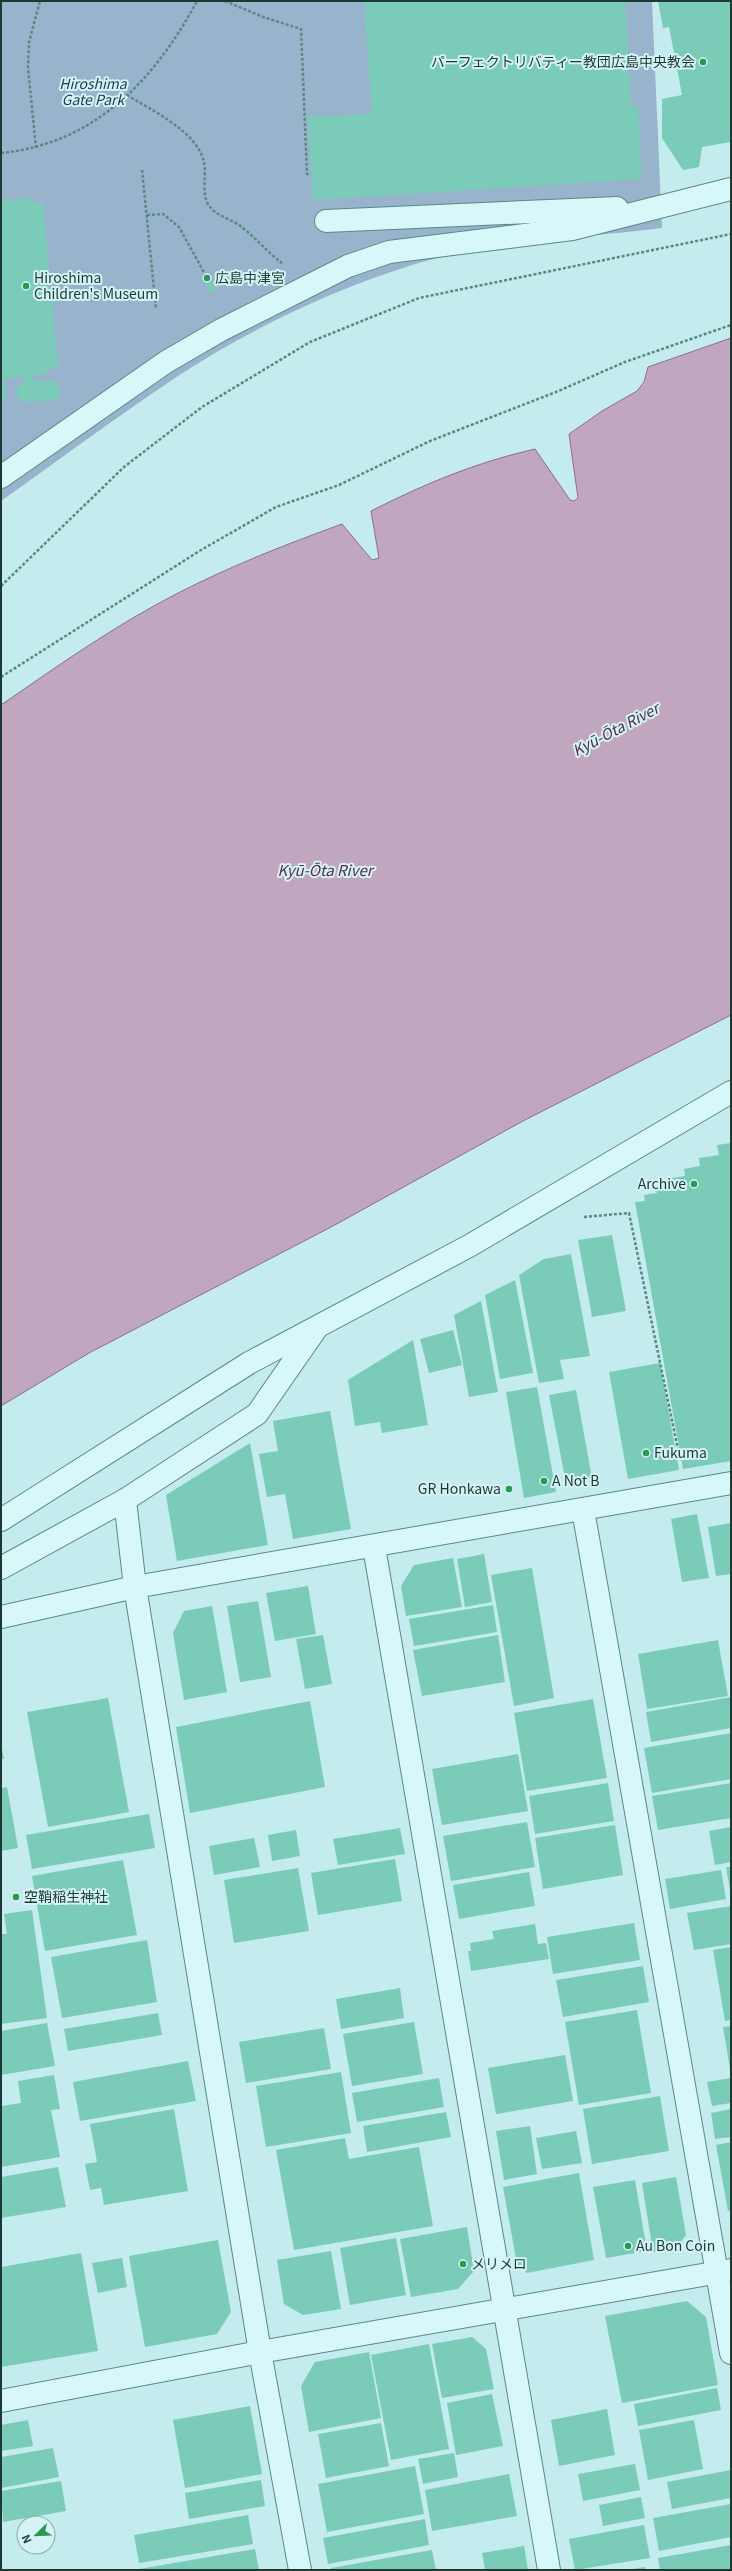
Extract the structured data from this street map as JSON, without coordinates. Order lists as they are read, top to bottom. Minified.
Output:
{"water":["Kyū-Ōta River"],"parks":["Hiroshima Gate Park"],"places":["パーフェクトリバティー教団広島中央教会","広島中津宮","Hiroshima Children's Museum","Archive","Fukuma","A Not B","GR Honkawa","空鞘稲生神社","Au Bon Coin","メリメロ"],"north":"bottom left"}
